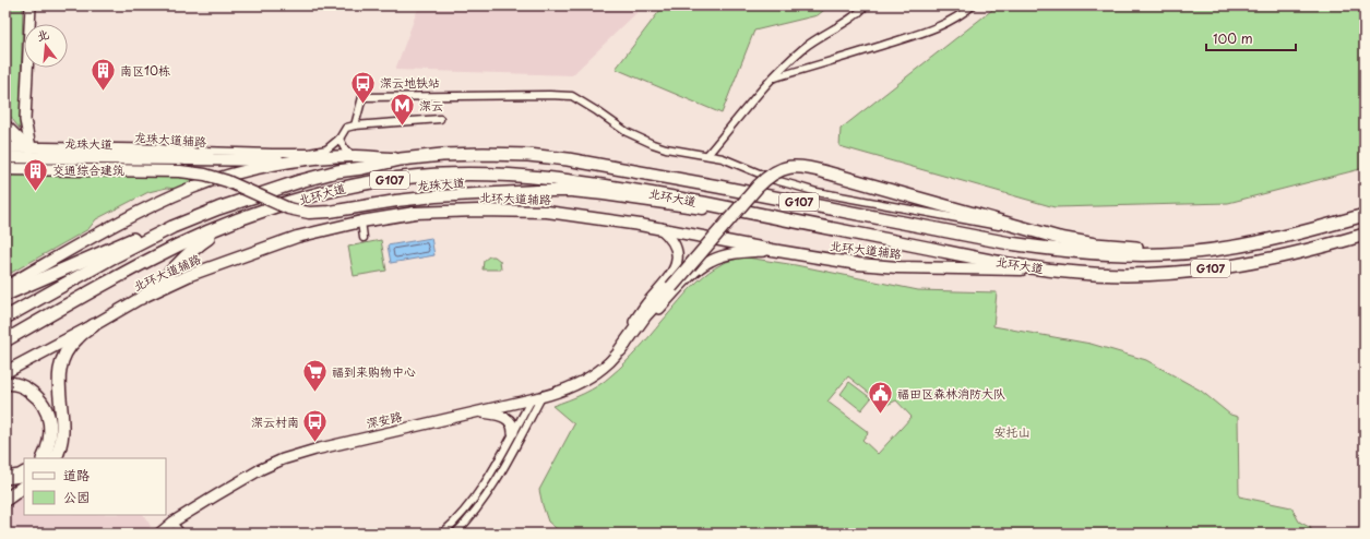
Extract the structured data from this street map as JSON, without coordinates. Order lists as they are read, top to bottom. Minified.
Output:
{"streets":{"highway":["G107","北环大道"],"main road":["龙珠大道","北环大道辅路"],"street":["龙珠大道辅路","深安路"]},"crossings":[["龙珠大道辅路","龙珠大道"],["龙珠大道","北环大道"],["北环大道","北环大道辅路"],["北环大道辅路","深安路"]],"parks":["安托山"],"places":{"building":["南区10栋","交通综合建筑"],"bus stop":["深云地铁站","深云村南"],"metro station":["深云"],"supermarket":["福到来购物中心"],"public building":["福田区森林消防大队"]},"legend":["道路","公园"],"scale_bar":"100 m","north":"top"}
